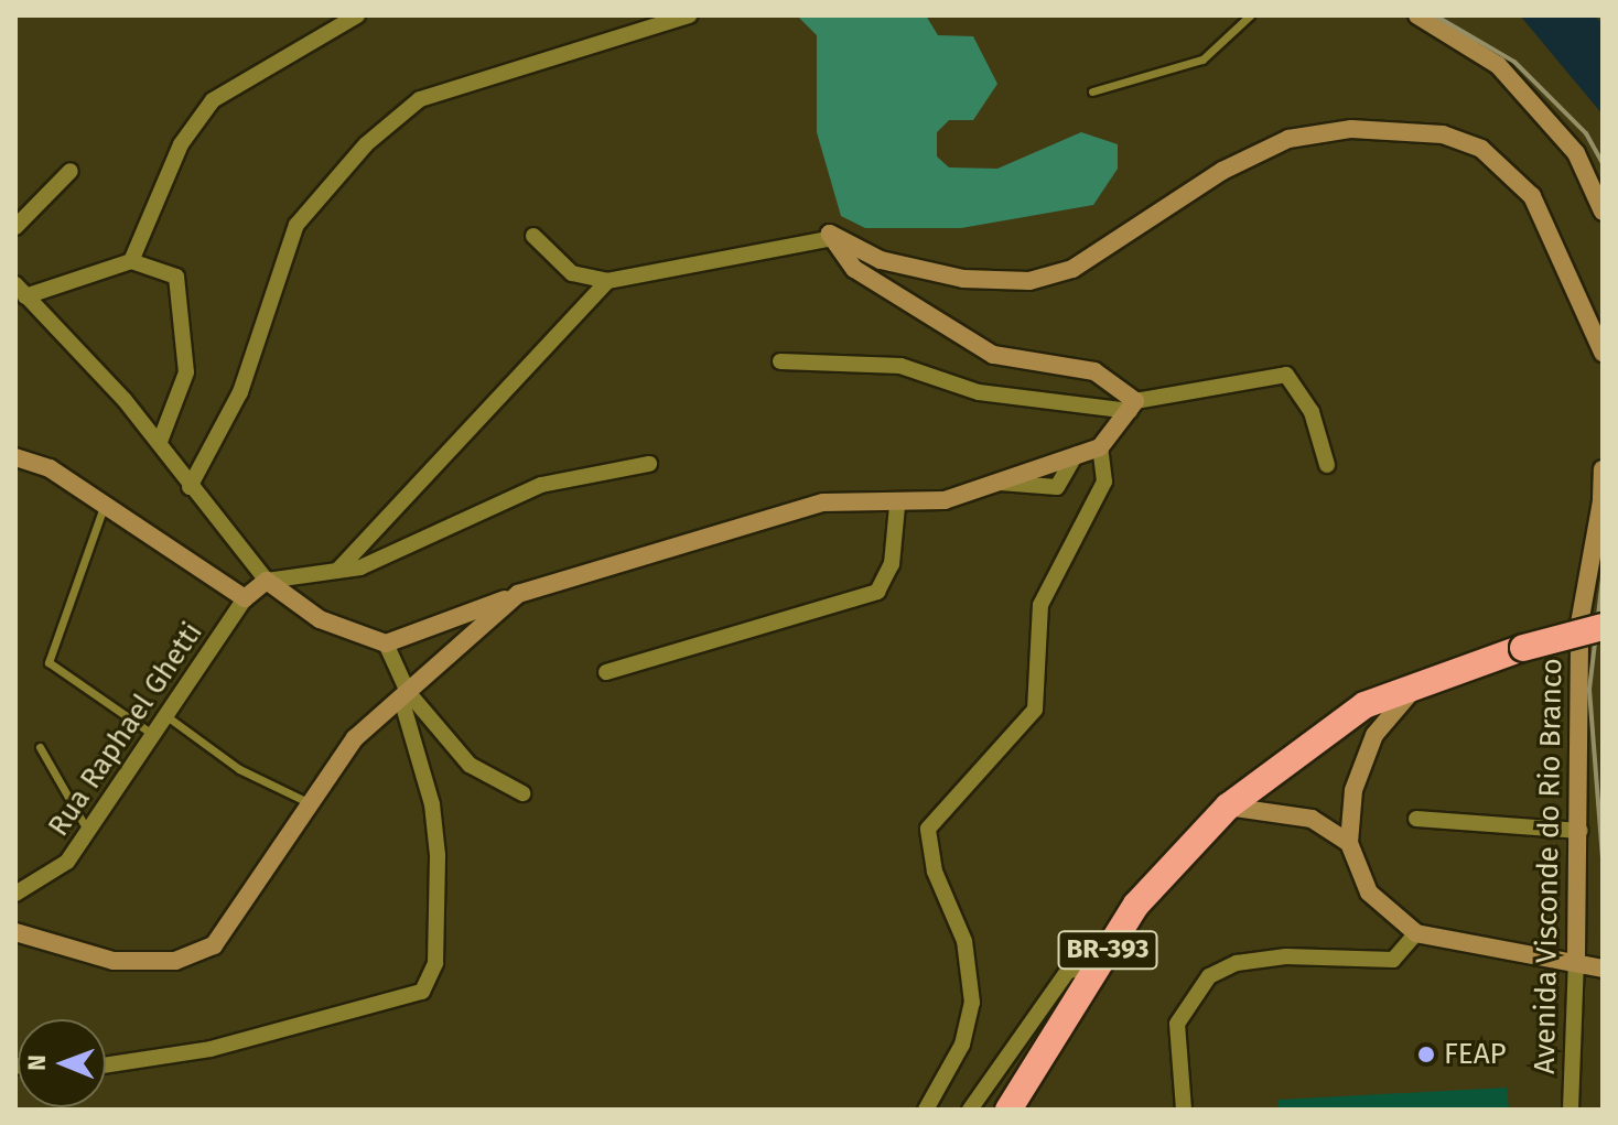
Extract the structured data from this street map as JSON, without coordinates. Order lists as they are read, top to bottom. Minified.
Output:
{"streets":{"highway":["BR-393"],"street":["Rua Raphael Ghetti","Avenida Visconde do Rio Branco"]},"crossings":[["Avenida Visconde do Rio Branco","BR-393"]],"places":["FEAP"],"north":"left"}
